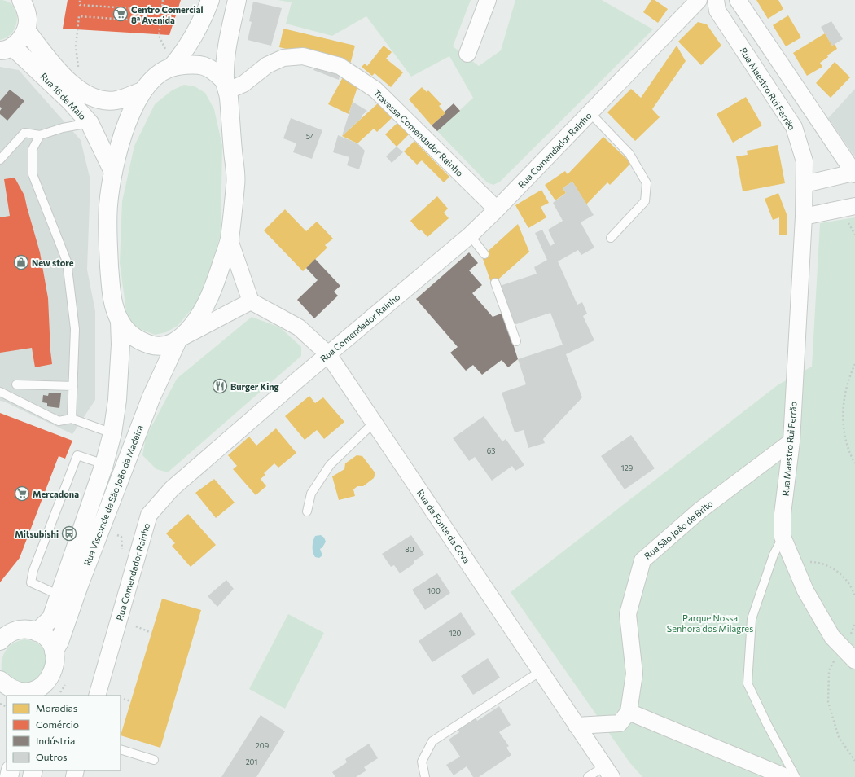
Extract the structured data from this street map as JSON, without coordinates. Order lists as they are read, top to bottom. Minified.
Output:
{"streets":{"main road":["Rua 16 de Maio","Rua Visconde de São João da Madeira"],"street":["Rua Maestro Rui Ferrão","Travessa Comendador Rainho","Rua Comendador Rainho","Rua da Fonte da Cova","Rua São João de Brito"]},"crossings":[["Rua Maestro Rui Ferrão","Rua São João de Brito"],["Travessa Comendador Rainho","Rua Comendador Rainho"],["Travessa Comendador Rainho","Rua Visconde de São João da Madeira"],["Rua Comendador Rainho","Rua da Fonte da Cova"]],"parks":["Parque Nossa Senhora dos Milagres"],"places":{"supermarket":["Centro Comercial 8ª Avenida","Mercadona"],"shop":["New store"],"restaurant":["Burger King"],"bus stop":["Mitsubishi"]},"house_numbers":["54","63","129","80","100","120","209","201"],"legend":["Moradias","Comércio","Indústria","Outros"]}
